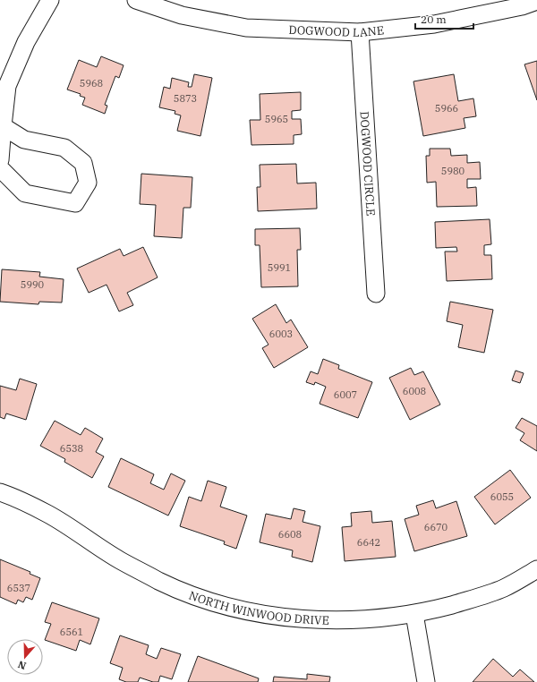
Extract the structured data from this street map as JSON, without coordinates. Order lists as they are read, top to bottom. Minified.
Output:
{"streets":{"street":["DOGWOOD LANE","DOGWOOD CIRCLE","NORTH WINWOOD DRIVE"]},"crossings":[["DOGWOOD LANE","DOGWOOD CIRCLE"]],"house_numbers":["5968","5873","5966","5965","5980","5991","5990","6003","6008","6007","6538","6055","6670","6608","6642","6537","6561"],"scale_bar":"20 m","north":"bottom"}
